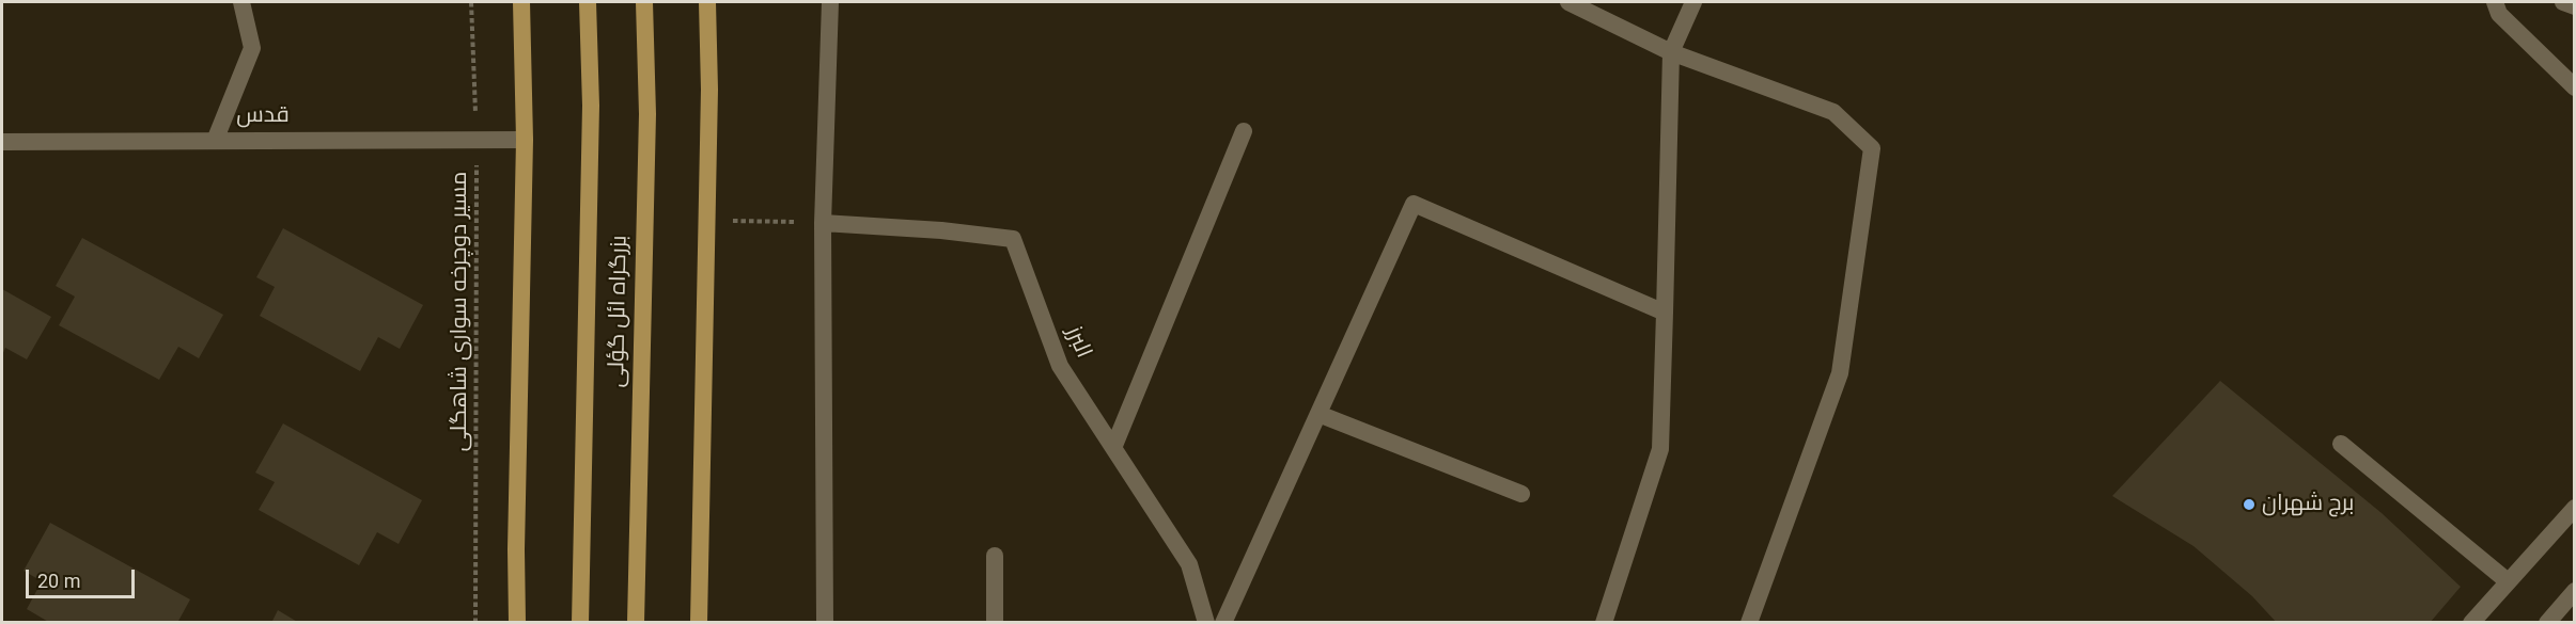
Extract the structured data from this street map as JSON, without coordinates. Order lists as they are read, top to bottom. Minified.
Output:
{"streets":{"highway":["بزرگراه ائل گؤلی"],"street":["قدس","البرز"],"path":["مسیر دوچرخه سواری شاهگلی"]},"crossings":[["قدس","مسیر دوچرخه سواری شاهگلی"]],"places":["برج شهران"],"scale_bar":"20 m"}
